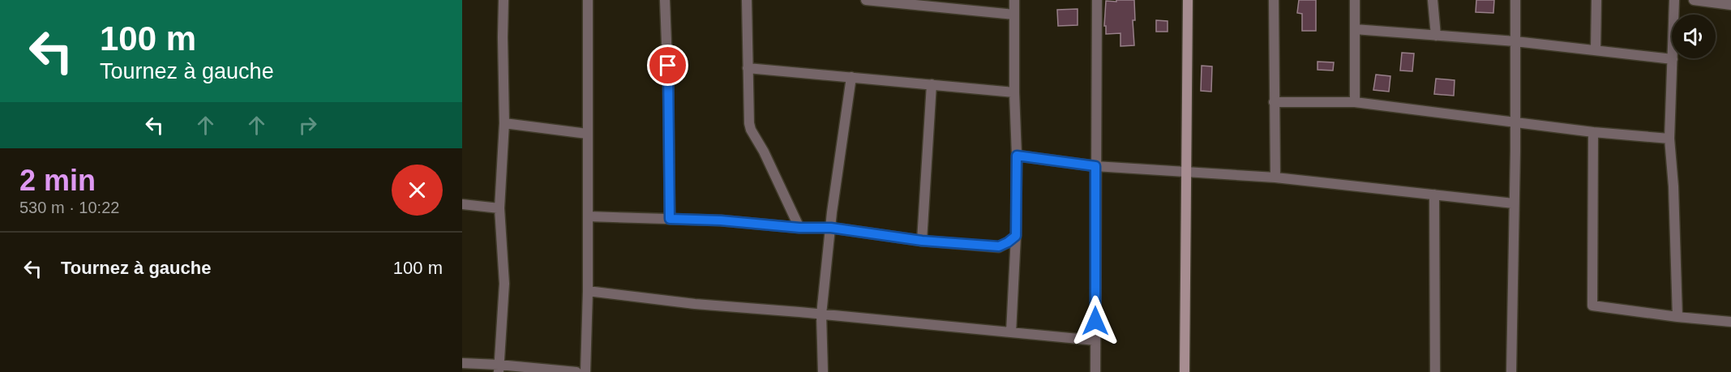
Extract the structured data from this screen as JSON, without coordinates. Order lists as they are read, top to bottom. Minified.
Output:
{"page":{"turn":["100 m","Tournez à gauche"],"heading":["2 min","530 m · 10:22"],"list":[{"name":"Tournez à gauche","value":"100 m"}]}}
